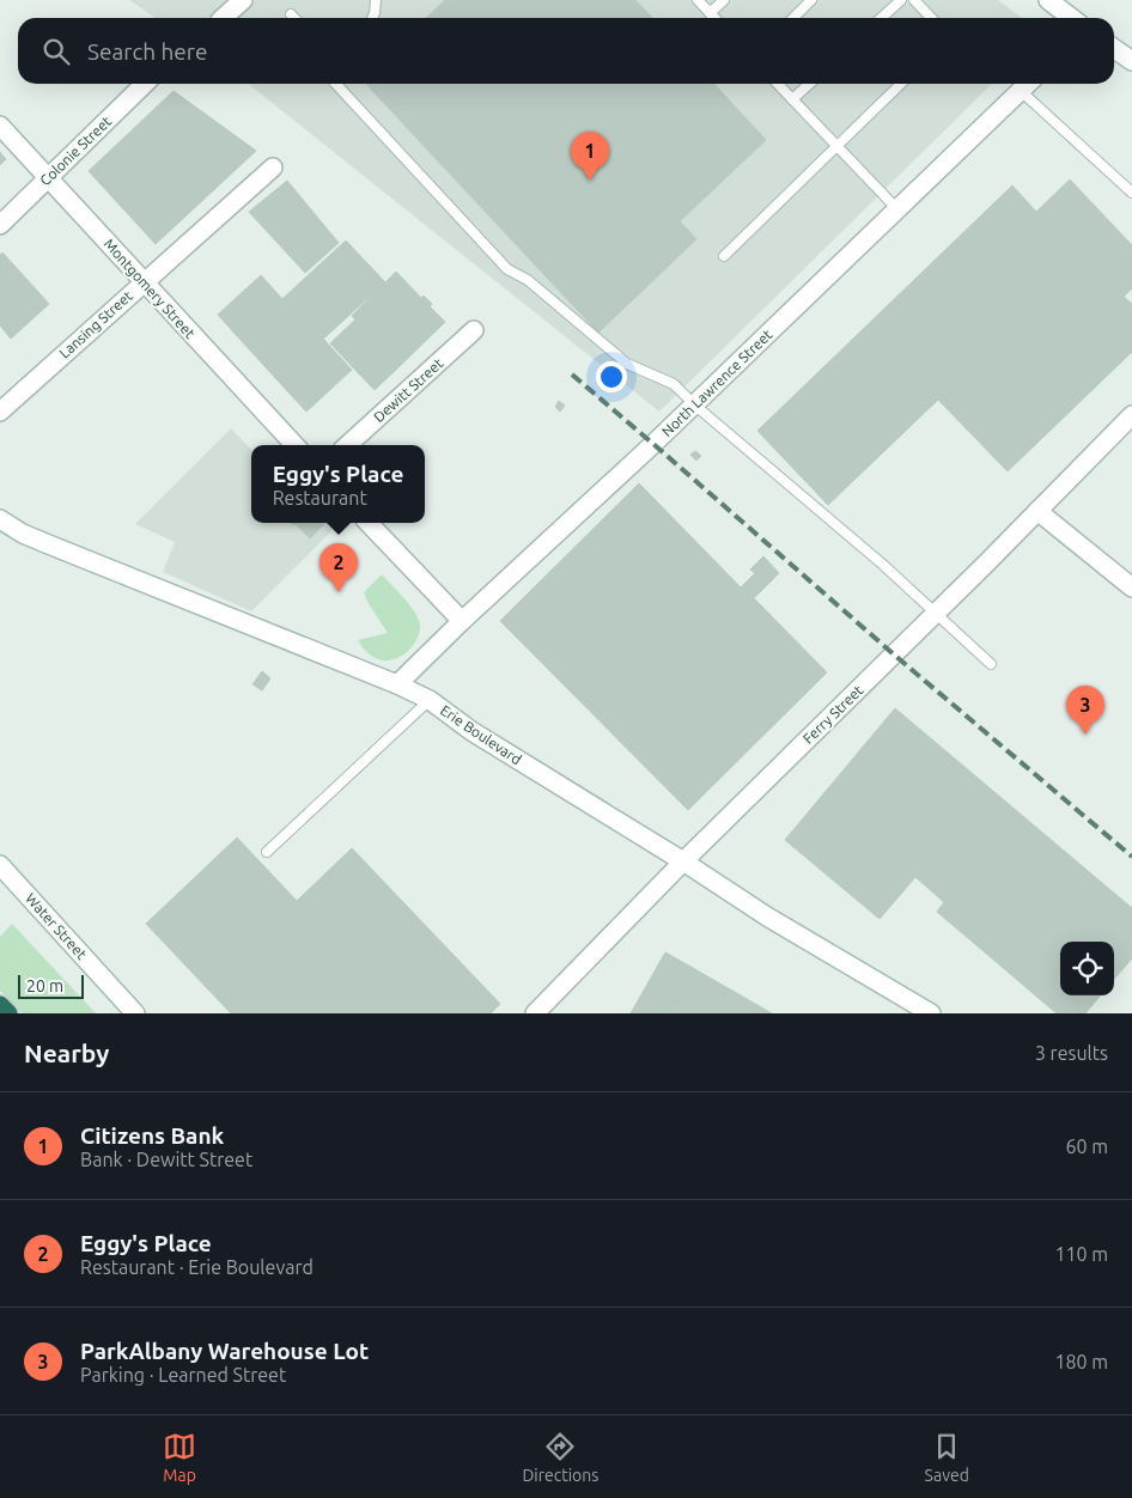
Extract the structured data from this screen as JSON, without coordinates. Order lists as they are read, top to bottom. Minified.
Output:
{"streets":{"street":["Colonie Street","Montgomery Street","Lansing Street","North Lawrence Street","Dewitt Street","Ferry Street","Erie Boulevard","Water Street"]},"crossings":[["Colonie Street","Montgomery Street"],["Montgomery Street","Lansing Street"],["North Lawrence Street","Erie Boulevard"],["Ferry Street","Erie Boulevard"]],"scale_bar":"20 m","page":{"search":"Search here","pins":["1","2","3"],"popup":["Eggy's Place","Restaurant"],"scale":"20 m","heading":["Nearby","3 results"],"list":[{"mark":"1","name":"Citizens Bank","note":"Bank · Dewitt Street","value":"60 m"},{"mark":"2","name":"Eggy's Place","note":"Restaurant · Erie Boulevard","value":"110 m"},{"mark":"3","name":"ParkAlbany Warehouse Lot","note":"Parking · Learned Street","value":"180 m"}],"nav":["Map","Directions","Saved"]}}
